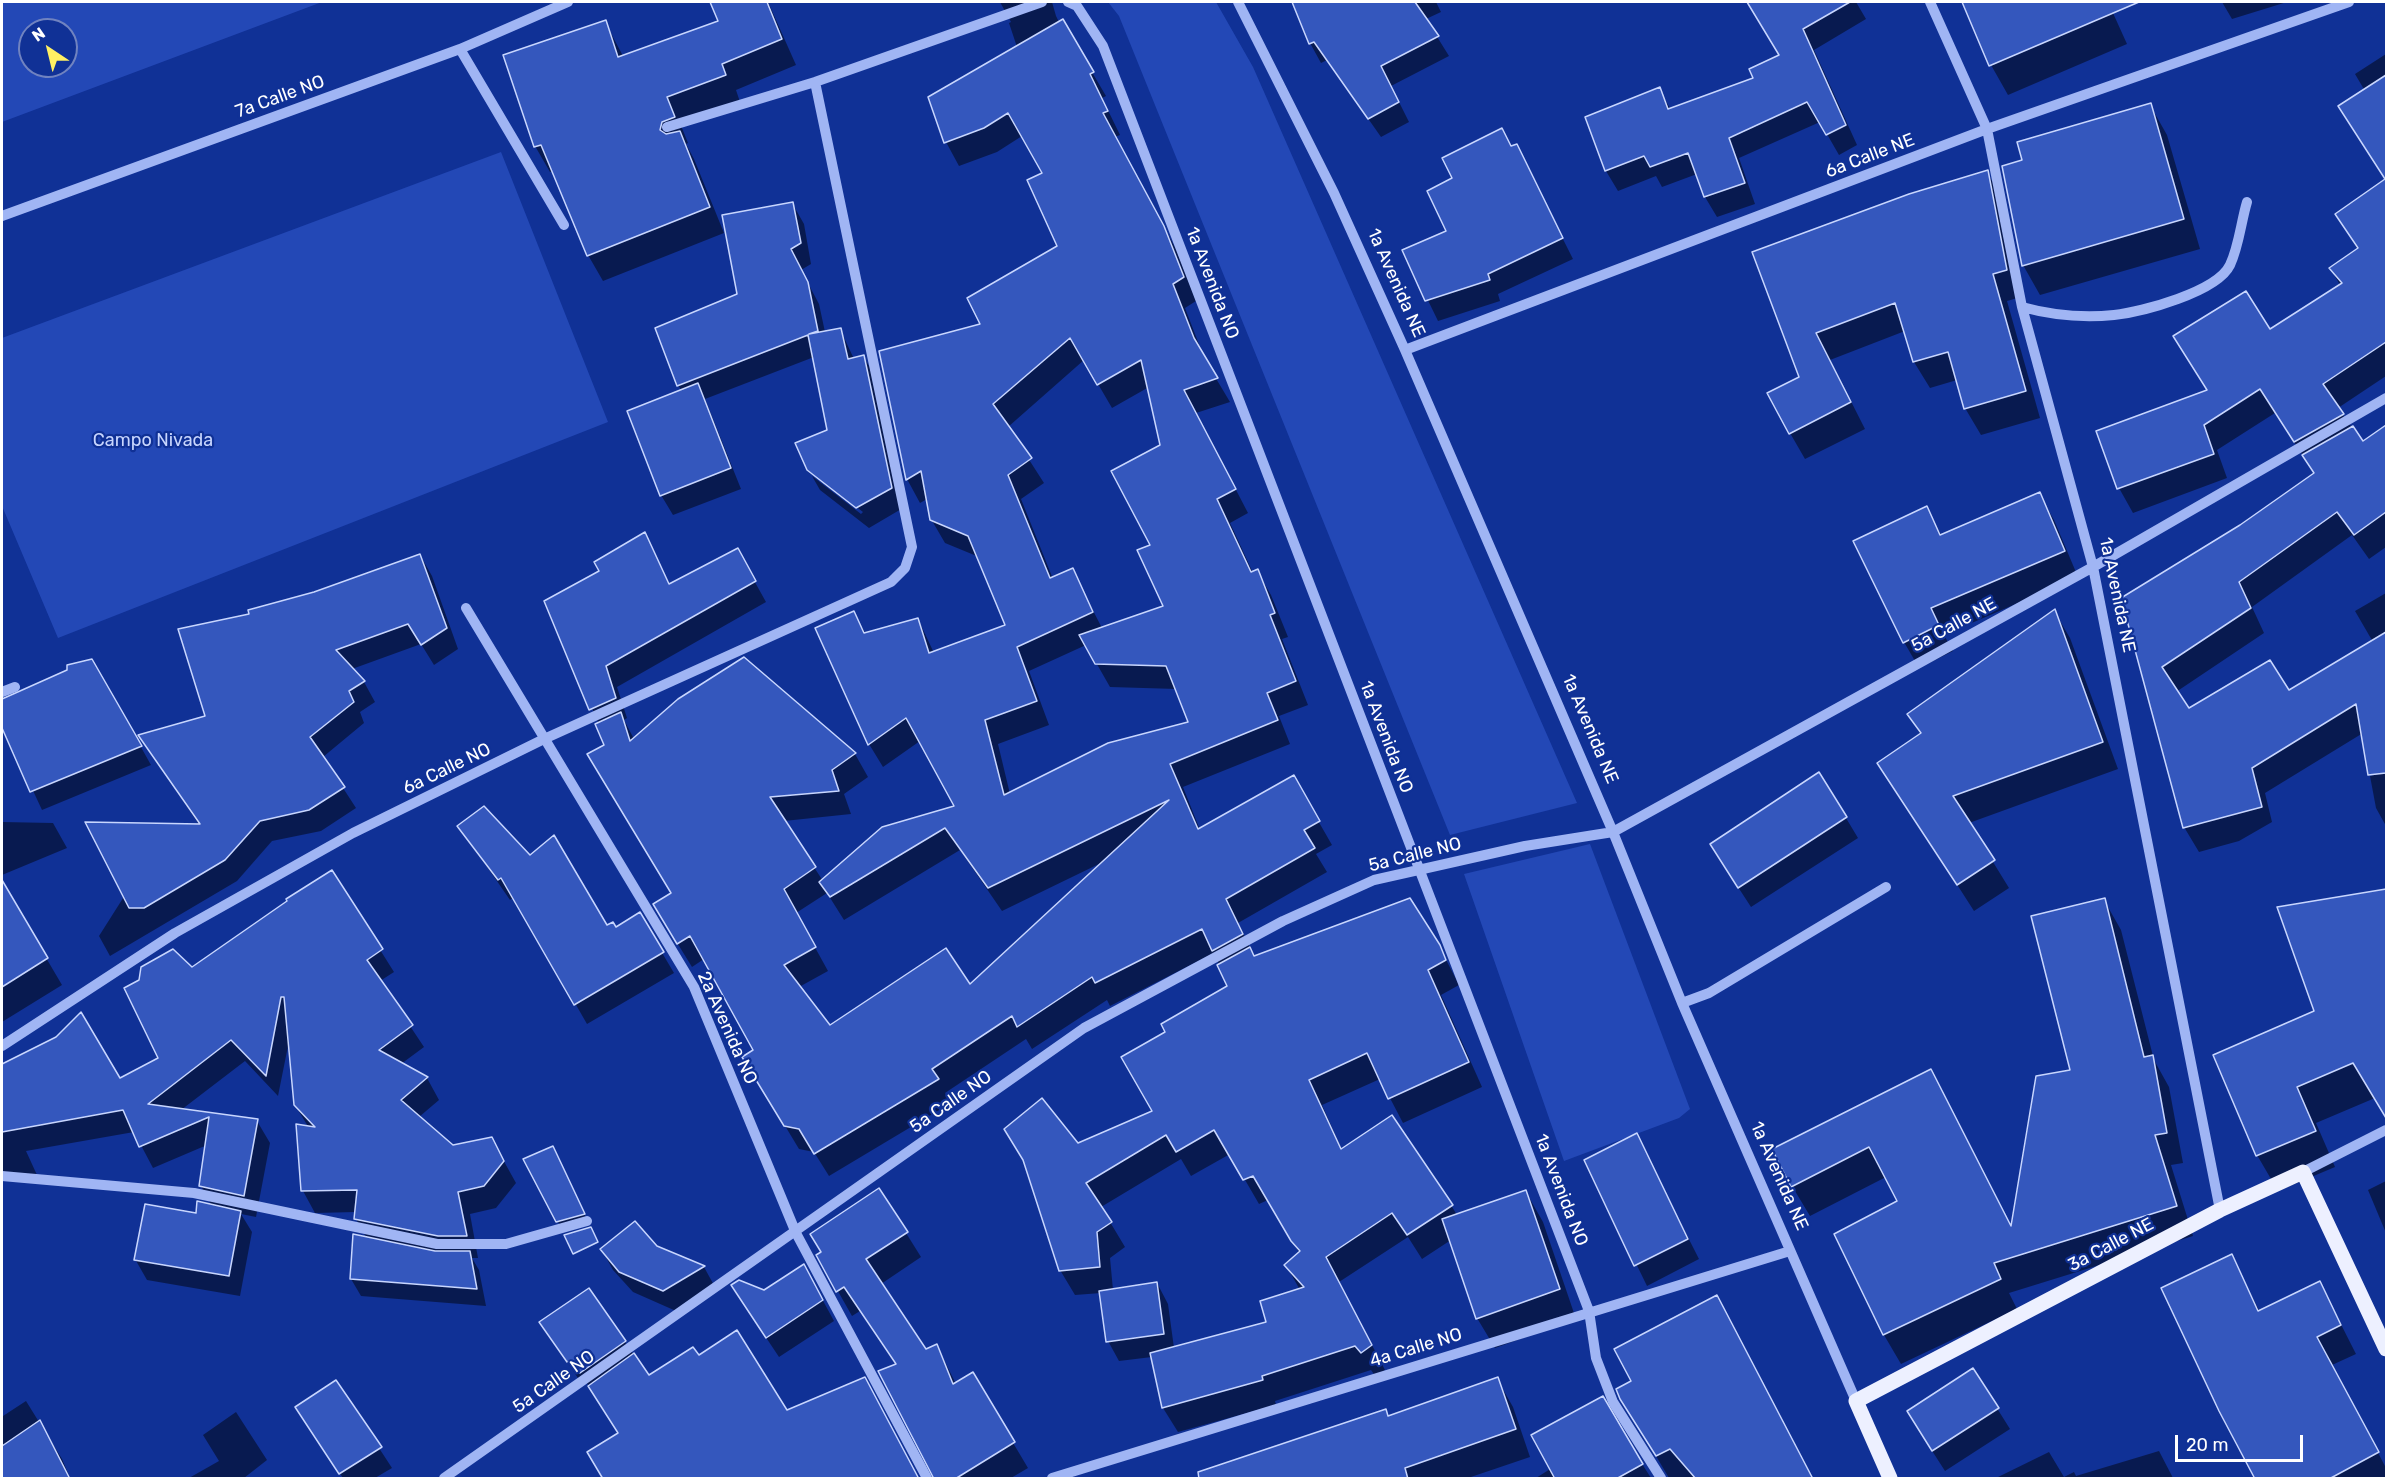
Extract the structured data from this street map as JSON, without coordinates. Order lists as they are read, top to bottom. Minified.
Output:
{"streets":{"main road":["1a Avenida NE","3a Calle NE"],"street":["7a Calle NO","6a Calle NE","1a Avenida NO","5a Calle NE","6a Calle NO","5a Calle NO","2a Avenida NO","4a Calle NO"]},"crossings":[["6a Calle NE","1a Avenida NE"],["1a Avenida NO","5a Calle NO"],["1a Avenida NO","4a Calle NO"],["1a Avenida NE","5a Calle NE"],["1a Avenida NE","3a Calle NE"],["1a Avenida NE","4a Calle NO"],["5a Calle NE","5a Calle NO"],["6a Calle NO","2a Avenida NO"],["5a Calle NO","2a Avenida NO"]],"parks":["Campo Nivada"],"scale_bar":"20 m","north":"top left"}
